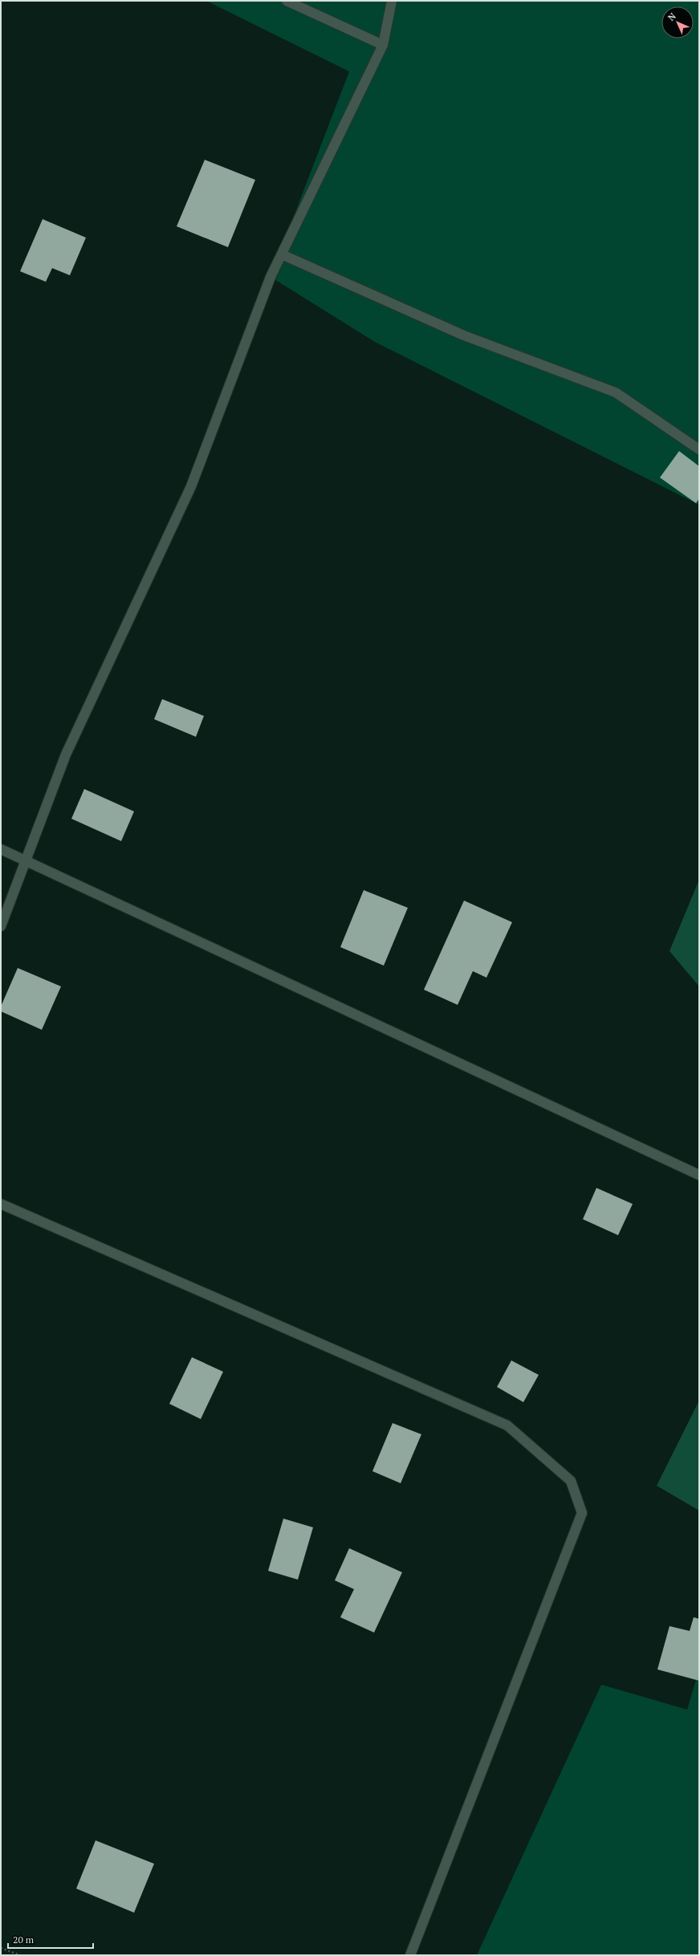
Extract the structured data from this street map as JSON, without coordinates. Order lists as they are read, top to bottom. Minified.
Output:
{"scale_bar":"20 m","north":"top left"}
